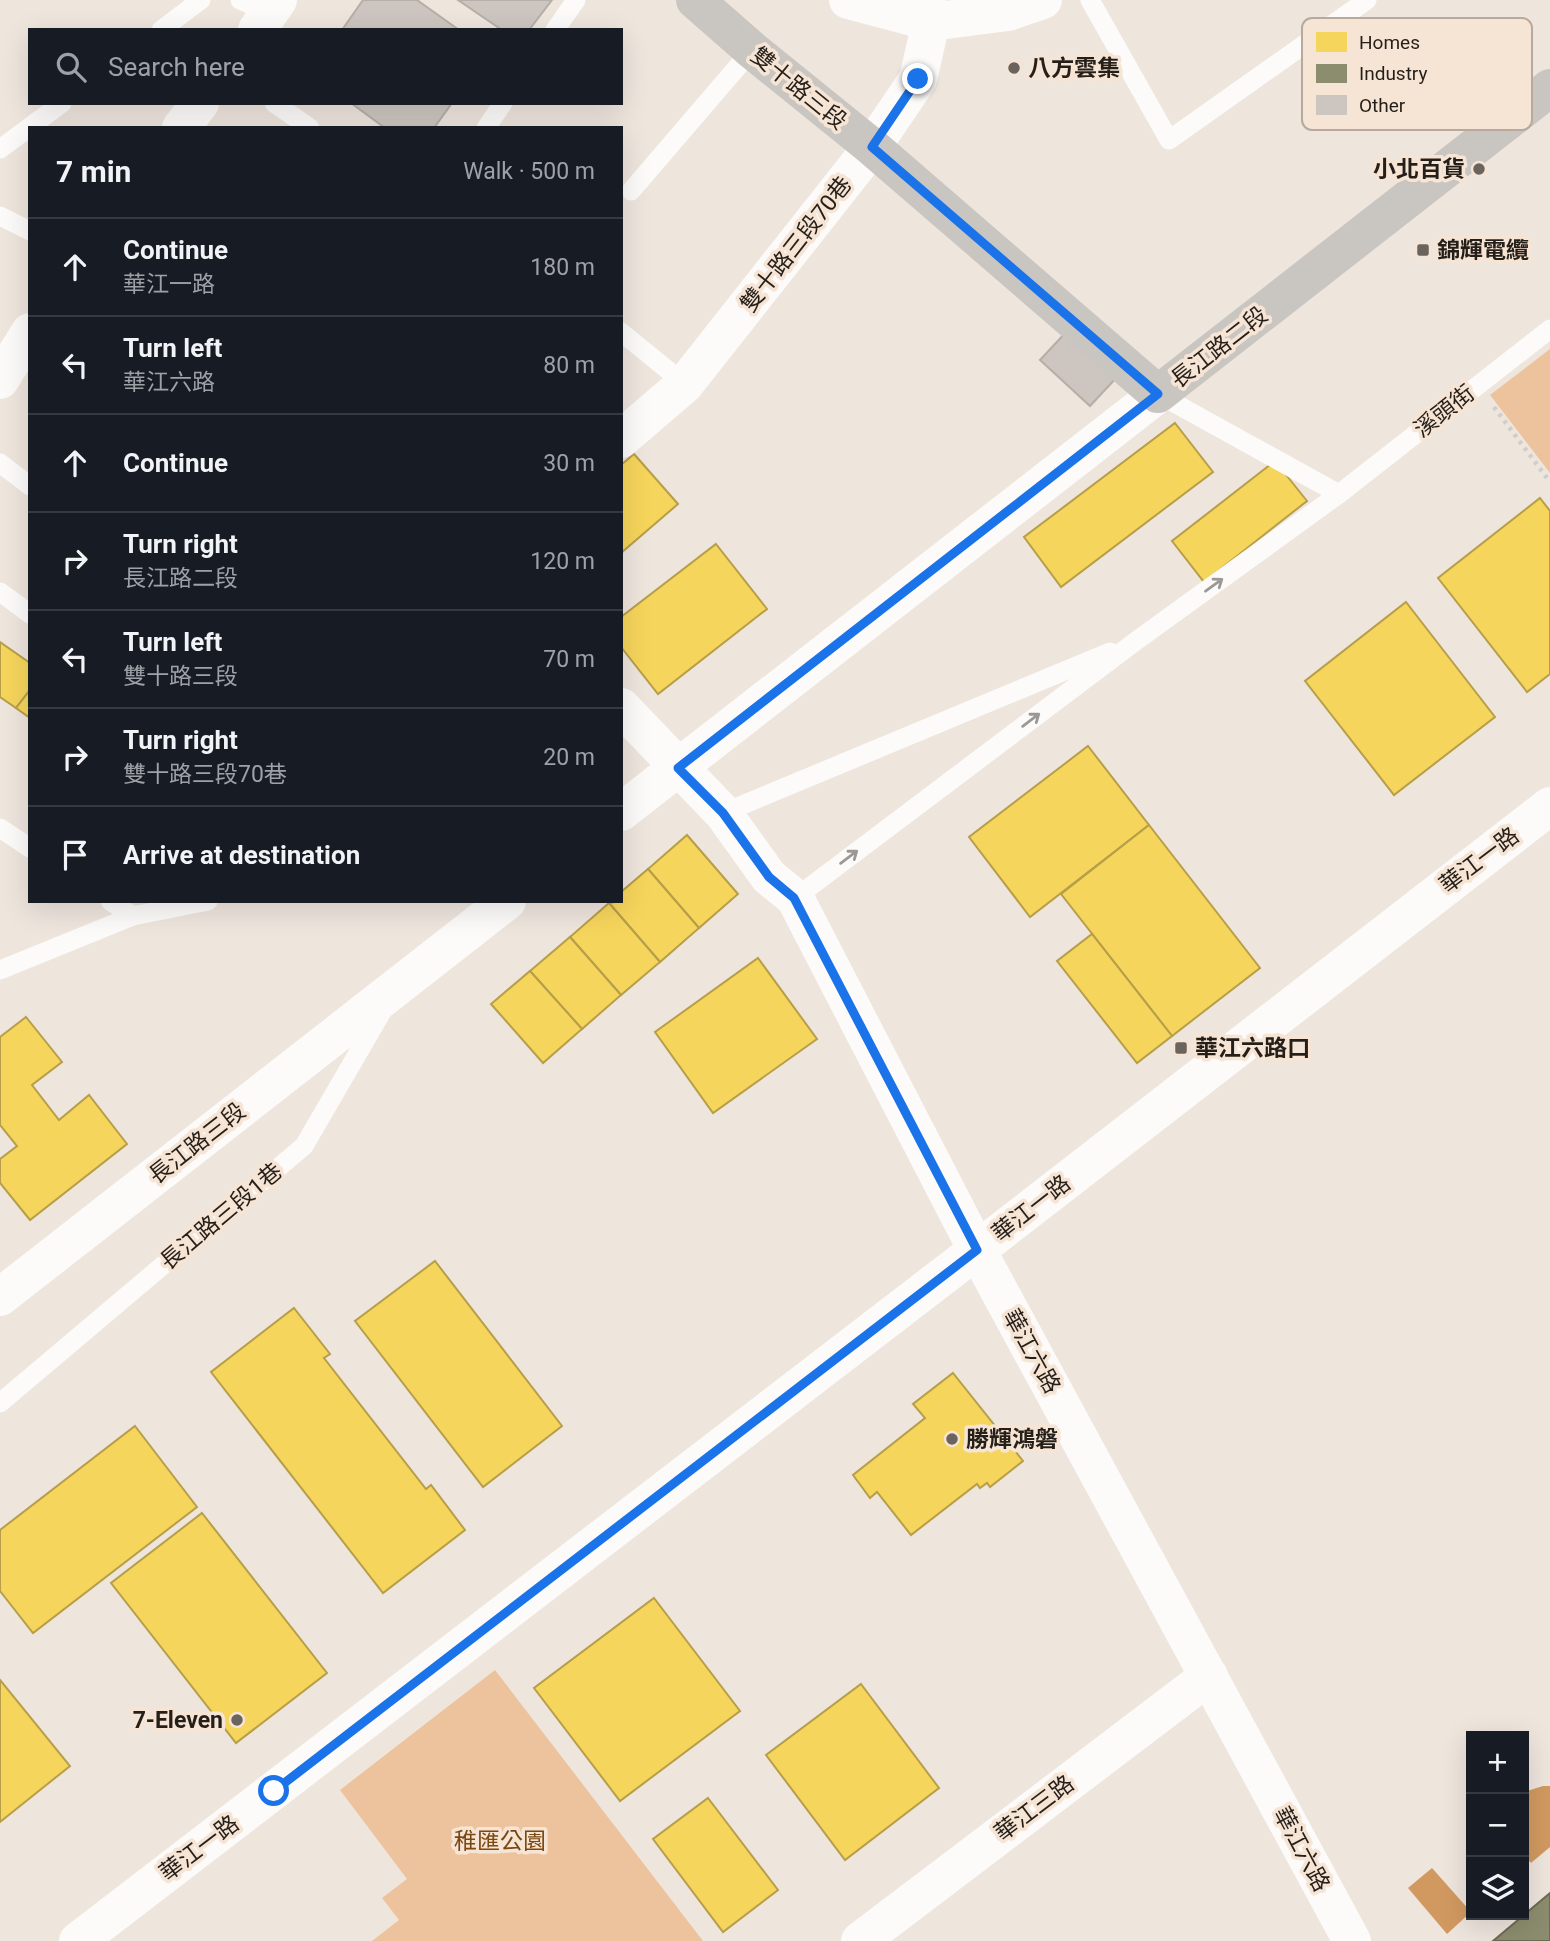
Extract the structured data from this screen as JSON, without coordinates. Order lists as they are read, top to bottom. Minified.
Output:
{"streets":{"street":["雙十路三段","雙十路三段70巷","長江路二段","華江一路","長江路三段","華江六路","華江三路"],"lane":["溪頭街","長江路三段1巷"]},"crossings":[["雙十路三段","雙十路三段70巷"],["雙十路三段","長江路二段"],["長江路二段","華江六路"],["華江一路","華江六路"],["長江路三段","長江路三段1巷"],["華江六路","華江三路"]],"one_way":["溪頭街"],"parks":["稚匯公園"],"places":{"other":["八方雲集","小北百貨","勝輝鴻磐","7-Eleven"],"transit":["錦輝電纜","華江六路口"]},"legend":["Homes","Industry","Other"],"page":{"search":"Search here","heading":["7 min","Walk · 500 m"],"list":[["Continue","華江一路","180 m"],["Turn left","華江六路","80 m"],["Continue","30 m"],["Turn right","長江路二段","120 m"],["Turn left","雙十路三段","70 m"],["Turn right","雙十路三段70巷","20 m"],"Arrive at destination"],"map_buttons":["+","−"]}}
